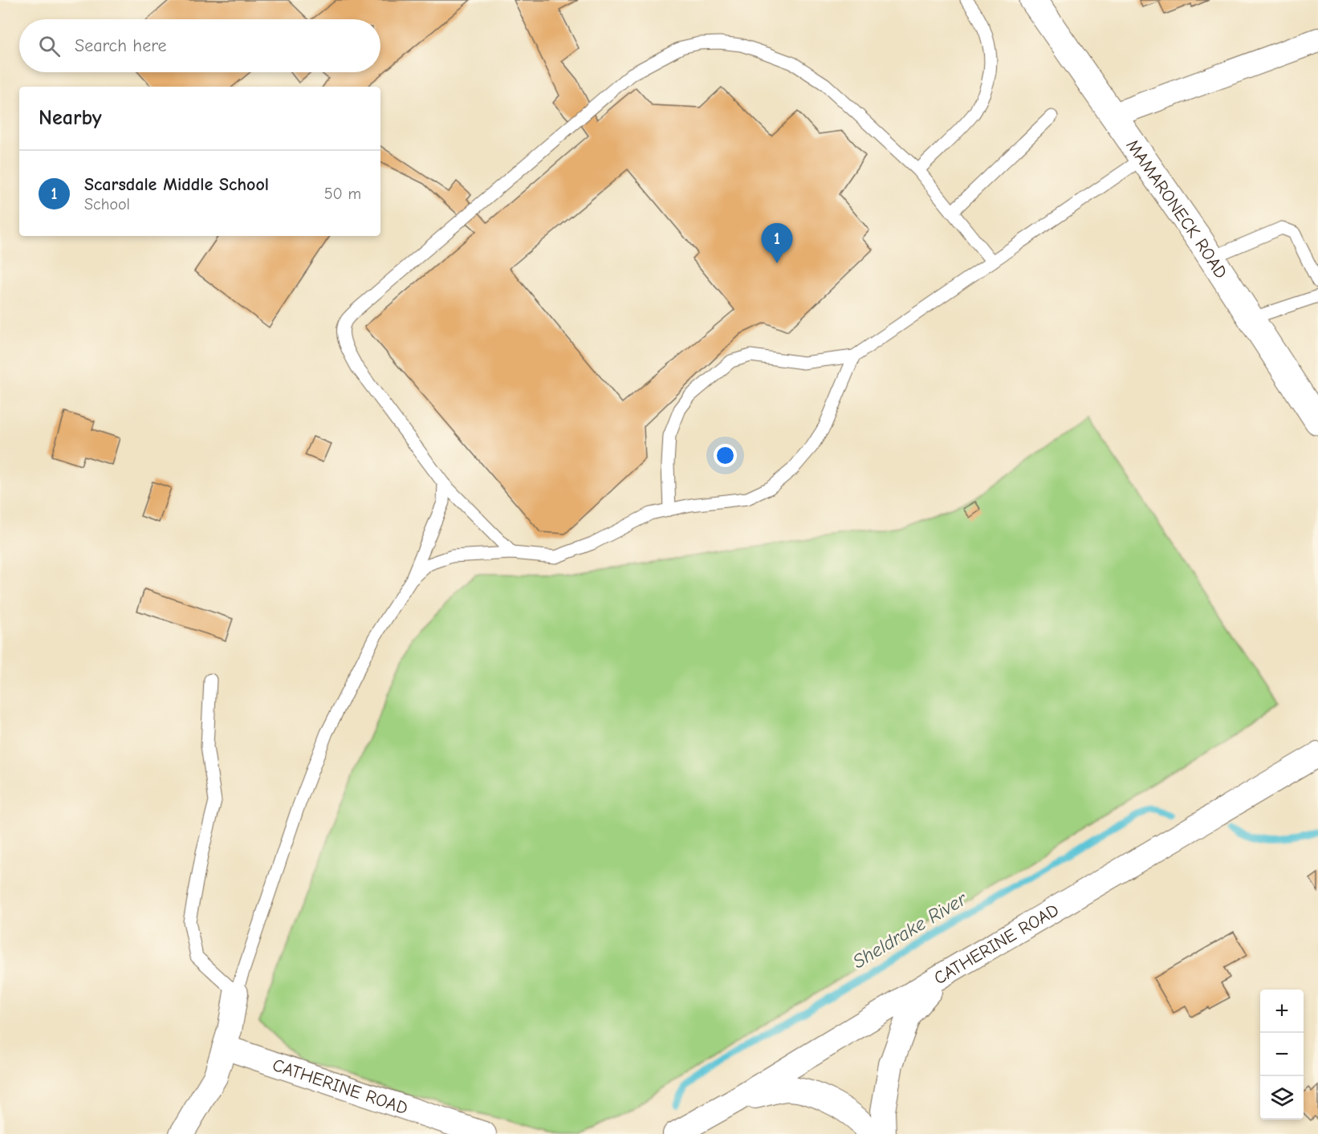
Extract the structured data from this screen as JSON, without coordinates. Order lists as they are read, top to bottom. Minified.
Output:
{"streets":{"street":["MAMARONECK ROAD","CATHERINE ROAD"]},"water":["Sheldrake River"],"page":{"search":"Search here","heading":"Nearby","list":[{"mark":"1","name":"Scarsdale Middle School","note":"School","value":"50 m"}],"pins":"1","map_buttons":["+","−"]}}
